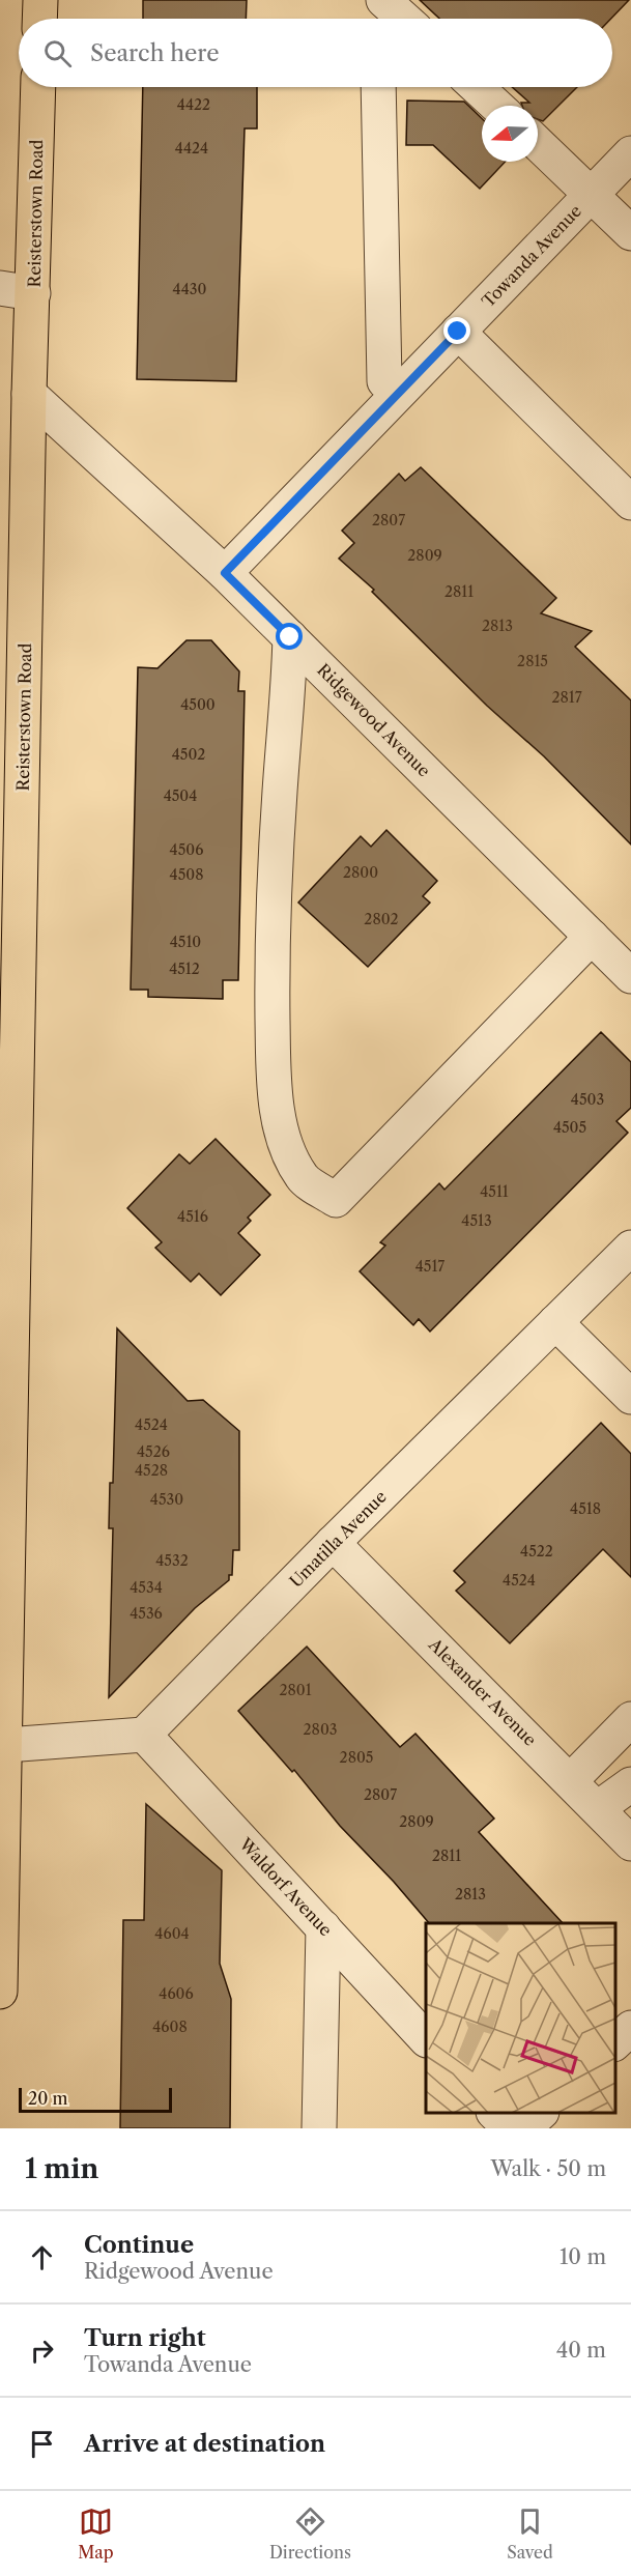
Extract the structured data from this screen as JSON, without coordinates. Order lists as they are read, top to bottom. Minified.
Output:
{"streets":{"main road":["Reisterstown Road"],"street":["Towanda Avenue","Ridgewood Avenue","Umatilla Avenue","Alexander Avenue","Waldorf Avenue"]},"crossings":[["Reisterstown Road","Ridgewood Avenue"],["Towanda Avenue","Ridgewood Avenue"],["Umatilla Avenue","Alexander Avenue"],["Umatilla Avenue","Waldorf Avenue"]],"house_numbers":["4422","4424","4430","2807","2809","2811","2813","2815","2817","4500","4502","4504","4506","2800","4508","2802","4510","4512","4503","4505","4511","4516","4513","4517","4524","4526","4528","4530","4518","4522","4532","4524","4534","4536","2801","2803","2805","2807","2809","2811","2813","4604","4606","4608"],"scale_bar":"20 m","north":"left","page":{"search":"Search here","scale":"20 m","heading":["1 min","Walk · 50 m"],"list":[["Continue","Ridgewood Avenue","10 m"],["Turn right","Towanda Avenue","40 m"],"Arrive at destination"],"nav":["Map","Directions","Saved"]}}
